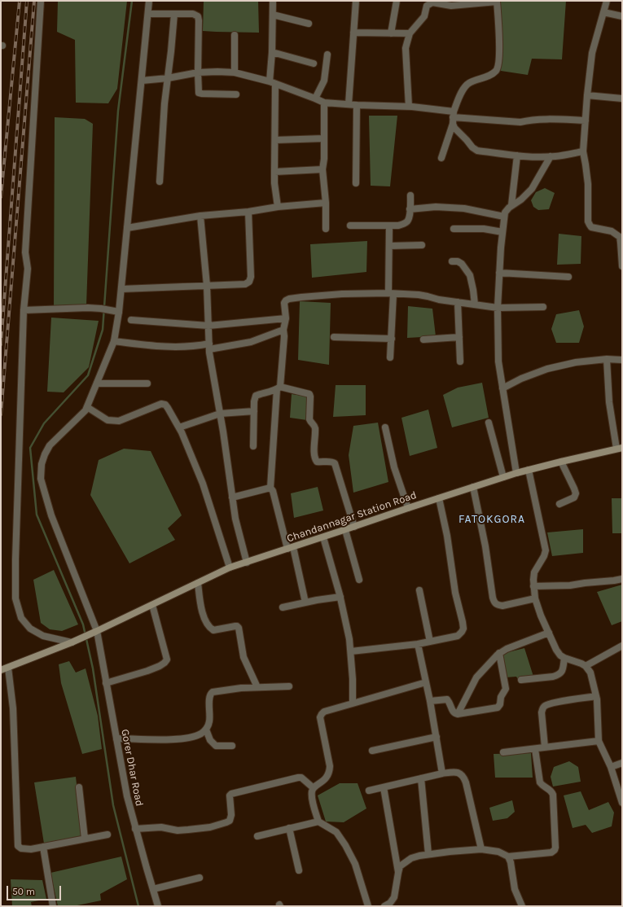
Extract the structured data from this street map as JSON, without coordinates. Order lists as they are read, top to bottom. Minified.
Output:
{"streets":{"main road":["Chandannagar Station Road"],"street":["Gorer Dhar Road"]},"crossings":[["Chandannagar Station Road","Gorer Dhar Road"]],"districts":["FATOKGORA"],"scale_bar":"50 m"}
